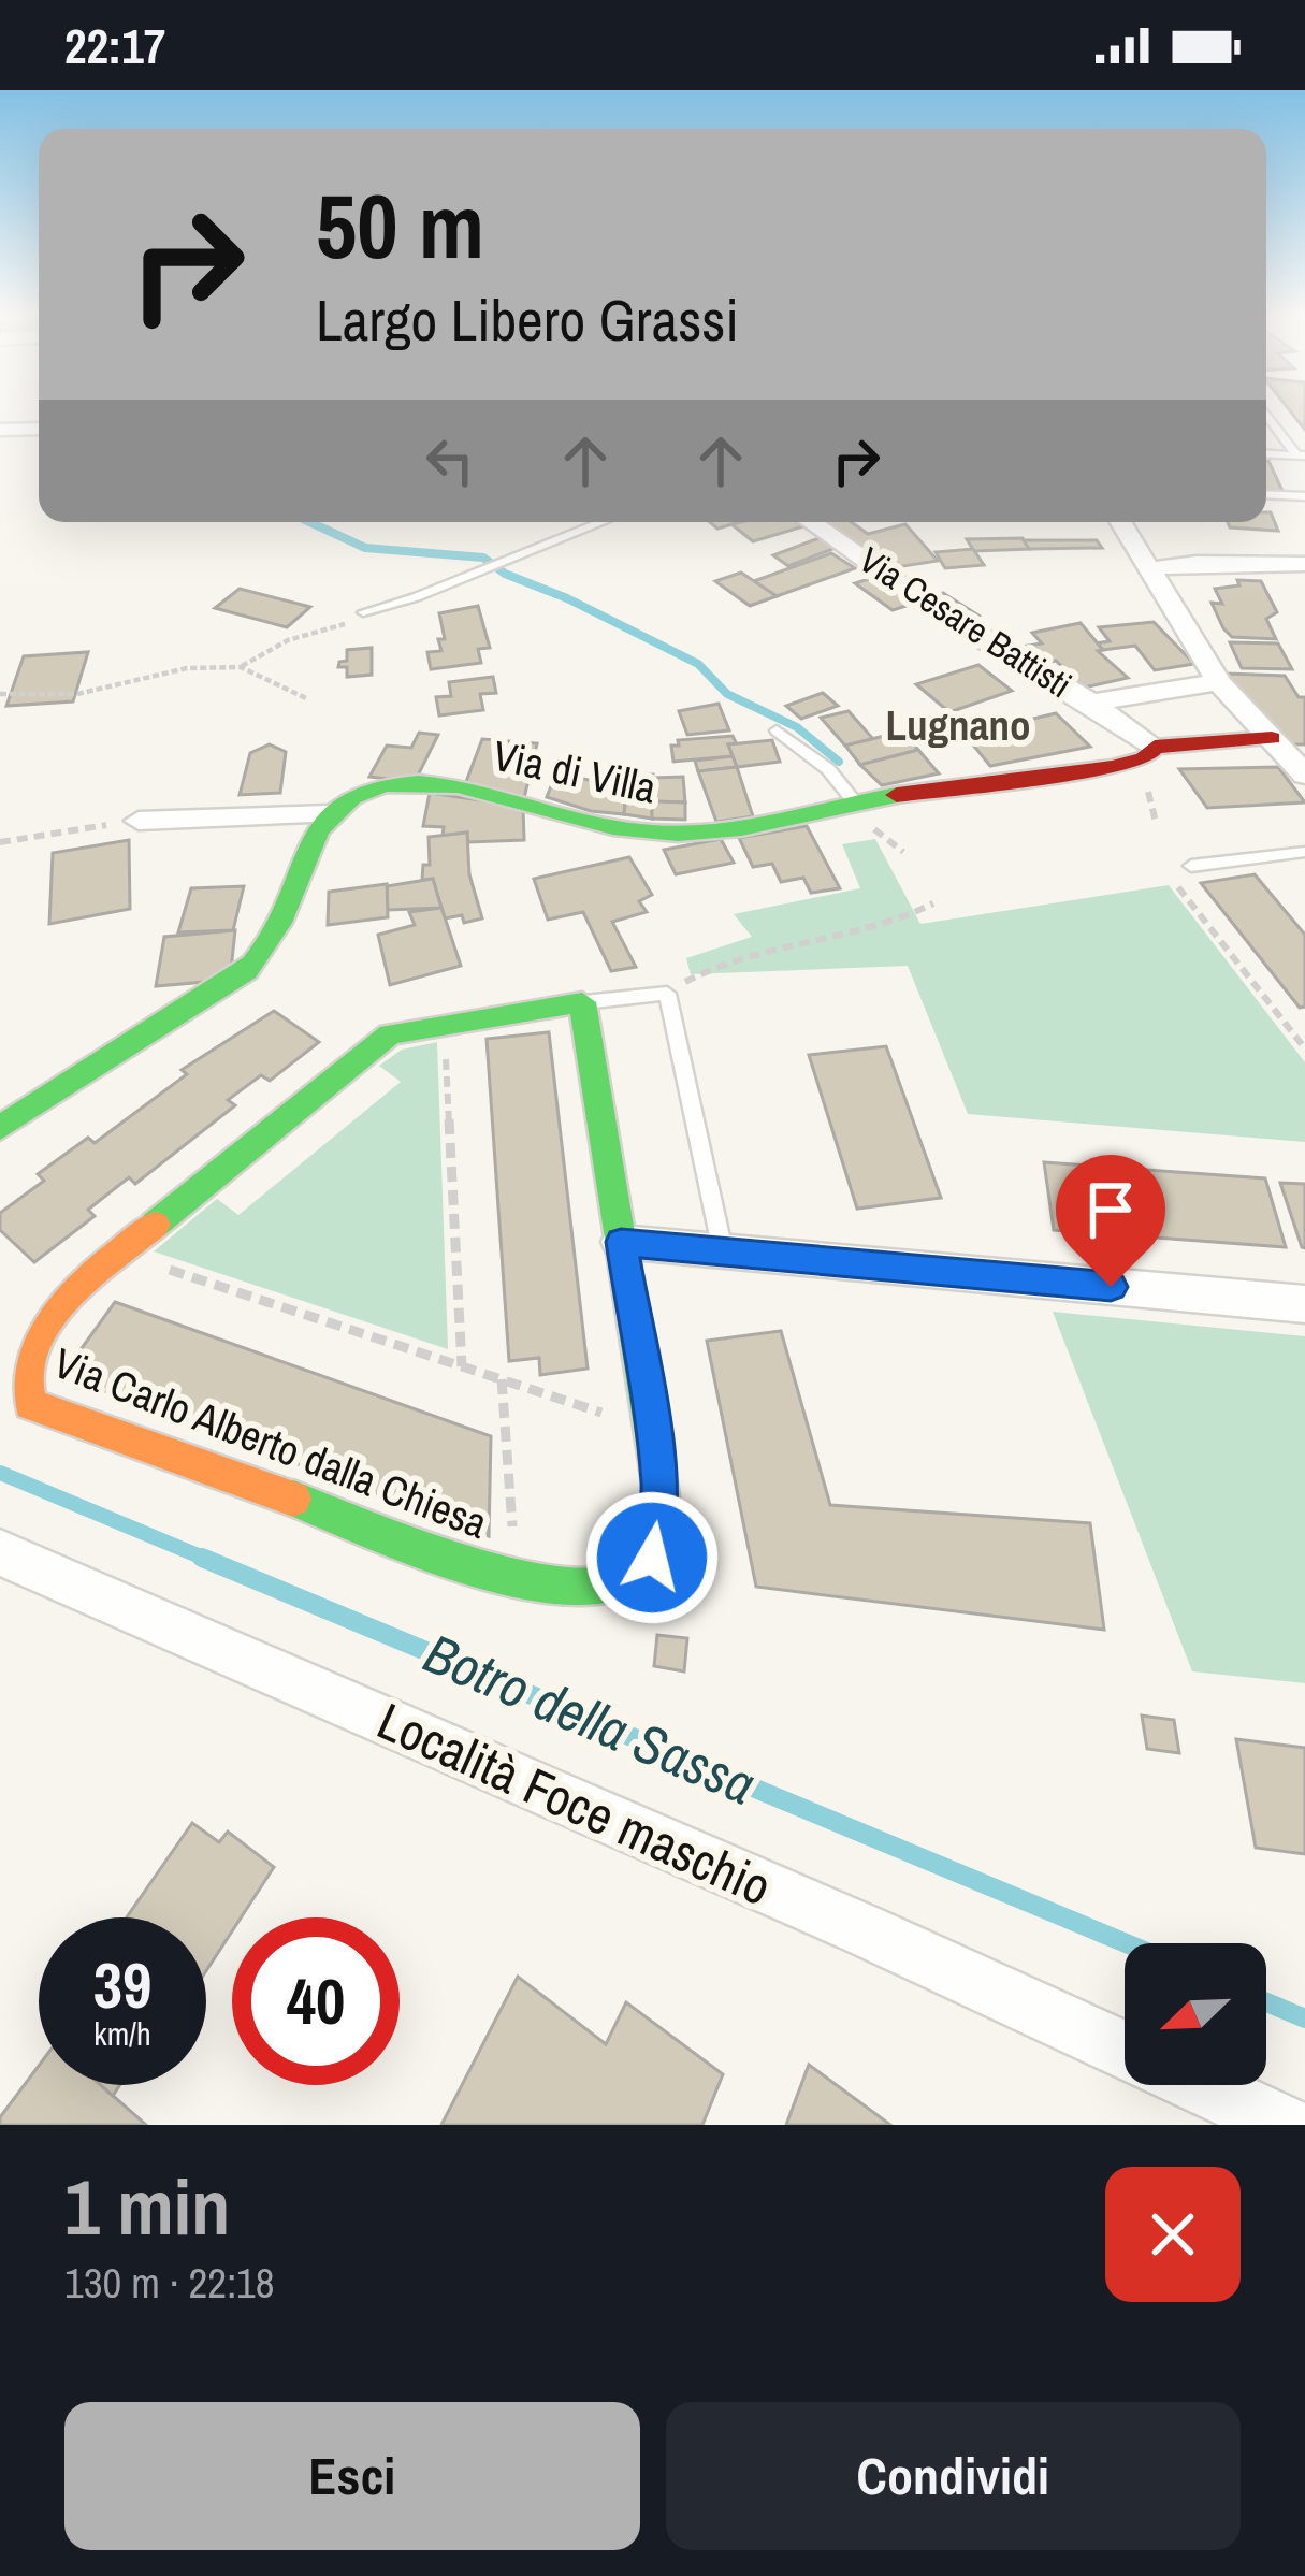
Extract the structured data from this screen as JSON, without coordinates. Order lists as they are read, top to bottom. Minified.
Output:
{"streets":{"street":["Via Cesare Battisti","Via di Villa","Via Carlo Alberto dalla Chiesa","Località Foce maschio"]},"districts":["Lugnano"],"water":["Botro della Sassa"],"north":"bottom left","page":{"status":"22:17","turn":["50 m","Largo Libero Grassi"],"speed":"39 km/h","limit":"40","heading":["1 min","130 m · 22:18"],"buttons":["Esci","Condividi"]}}
